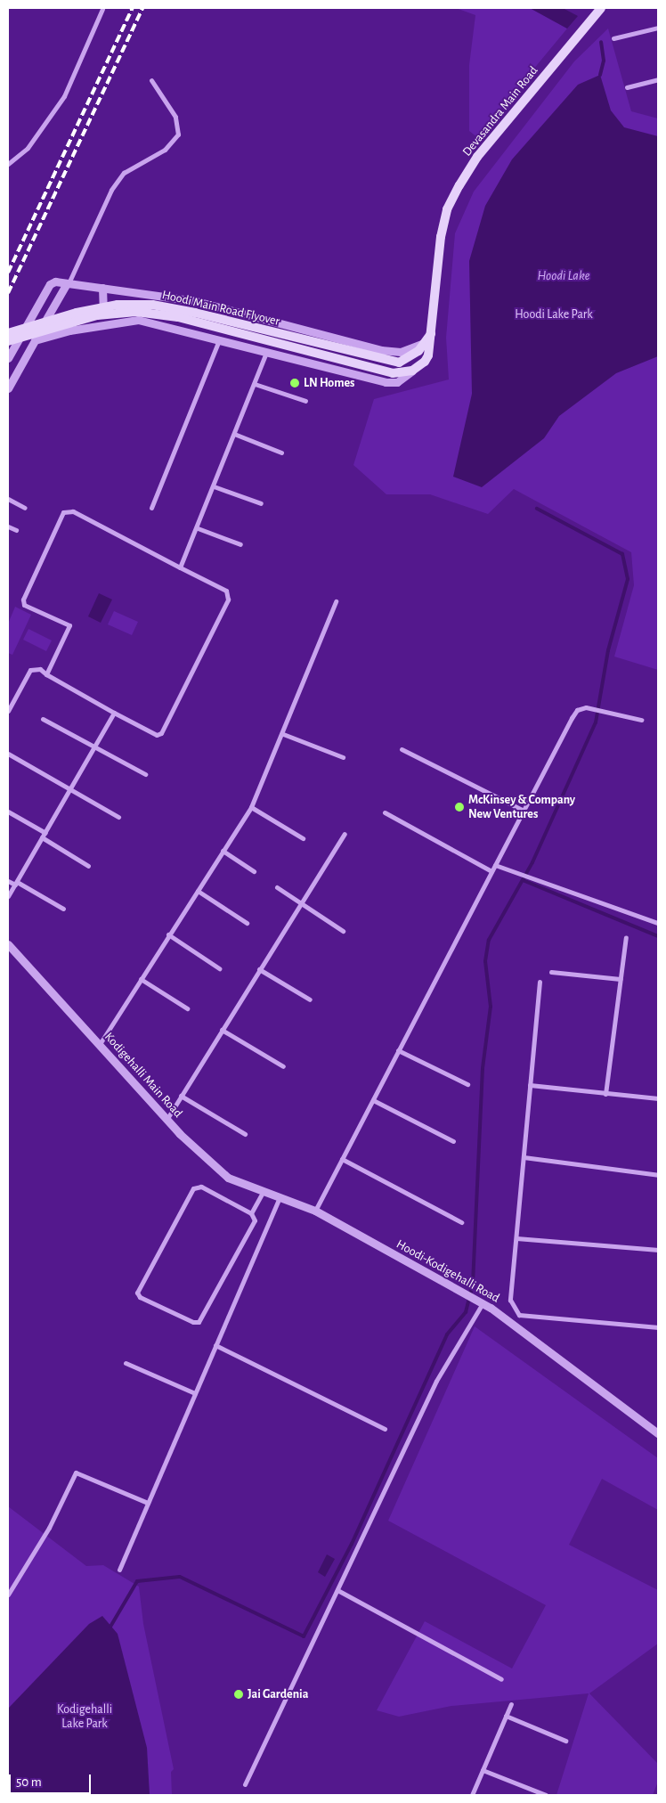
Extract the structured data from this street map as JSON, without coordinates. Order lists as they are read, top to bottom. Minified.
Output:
{"streets":{"main road":["Devasandra Main Road","Hoodi Main Road Flyover"],"street":["Kodigehalli Main Road","Hoodi-Kodigehalli Road"]},"crossings":[["Devasandra Main Road","Hoodi Main Road Flyover"],["Kodigehalli Main Road","Hoodi-Kodigehalli Road"]],"water":["Hoodi Lake"],"parks":["Hoodi Lake Park","Kodigehalli Lake Park"],"places":["LN Homes","McKinsey & Company New Ventures","Jai Gardenia"],"scale_bar":"50 m"}
